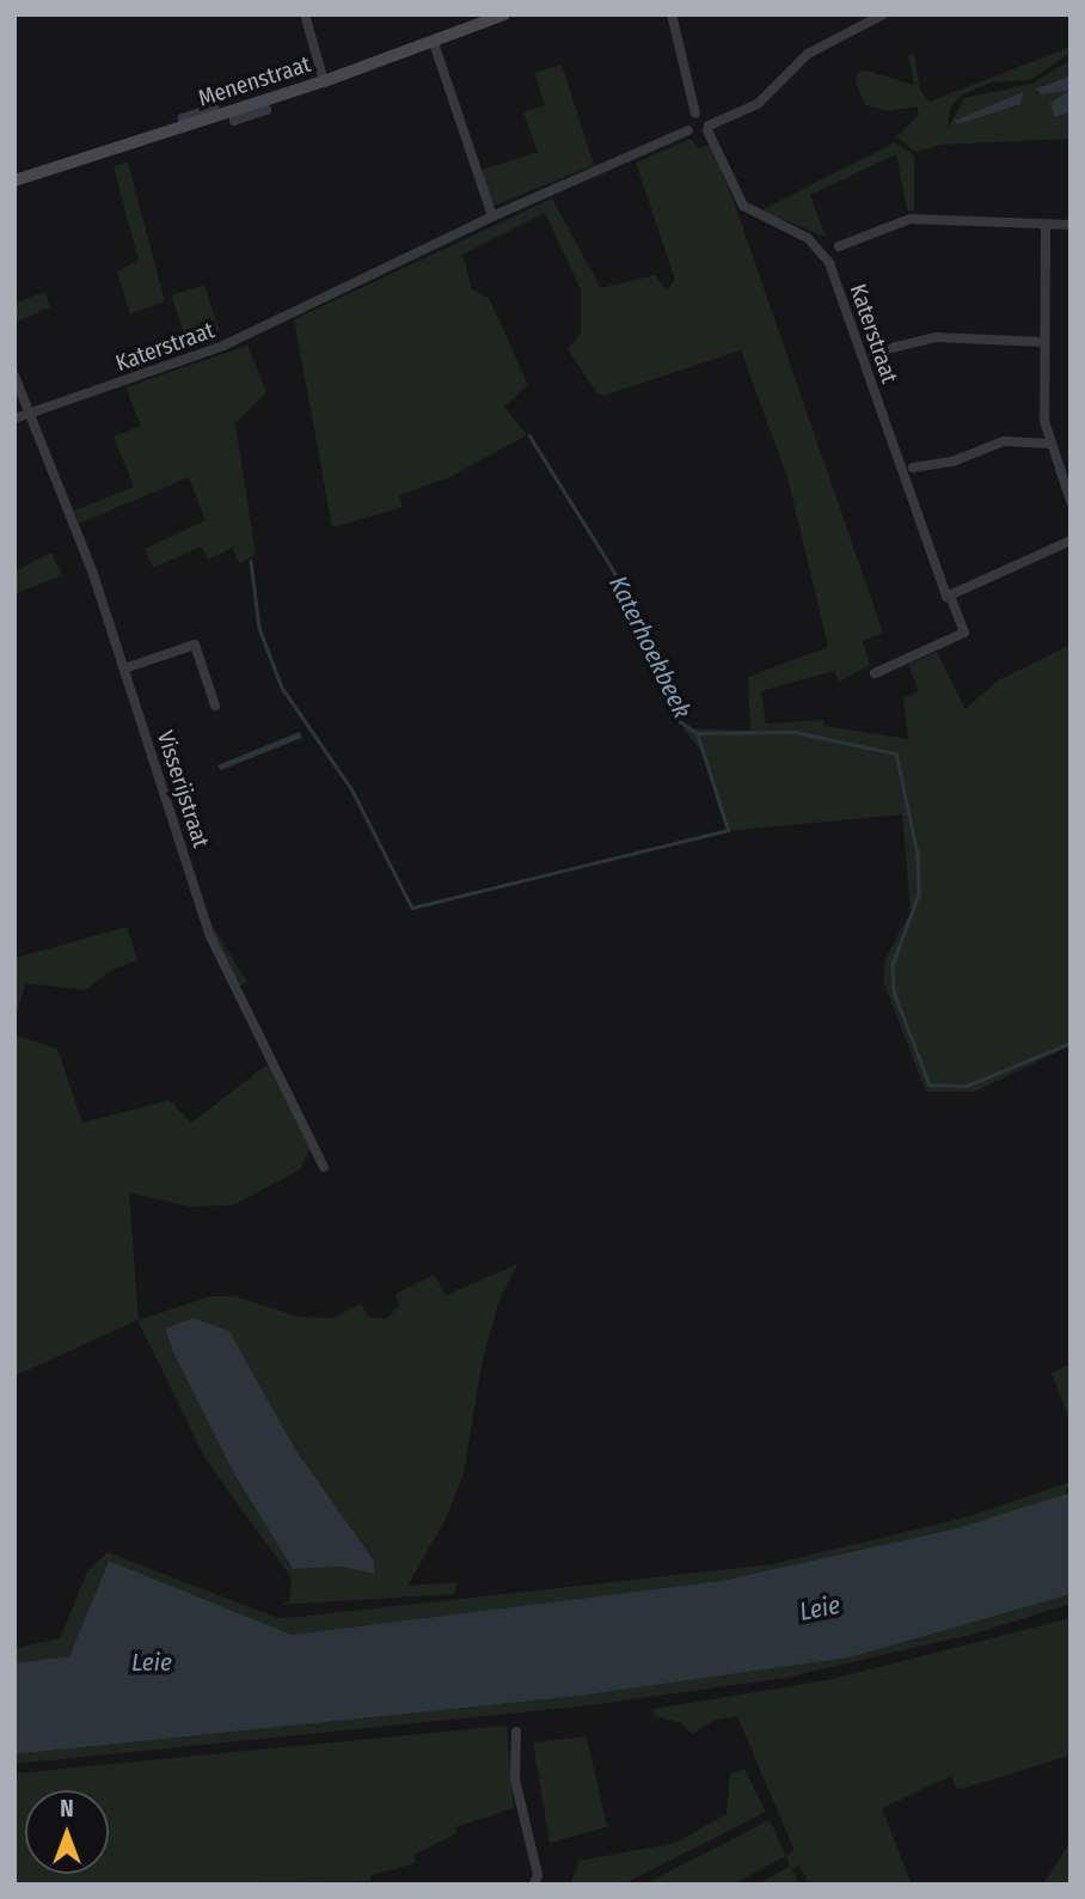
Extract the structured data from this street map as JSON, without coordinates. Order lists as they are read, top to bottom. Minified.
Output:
{"streets":{"main road":["Menenstraat"],"street":["Katerstraat","Visserijstraat"]},"crossings":[["Katerstraat","Visserijstraat"]],"water":["Katerhoekbeek","Leie"],"north":"top"}
